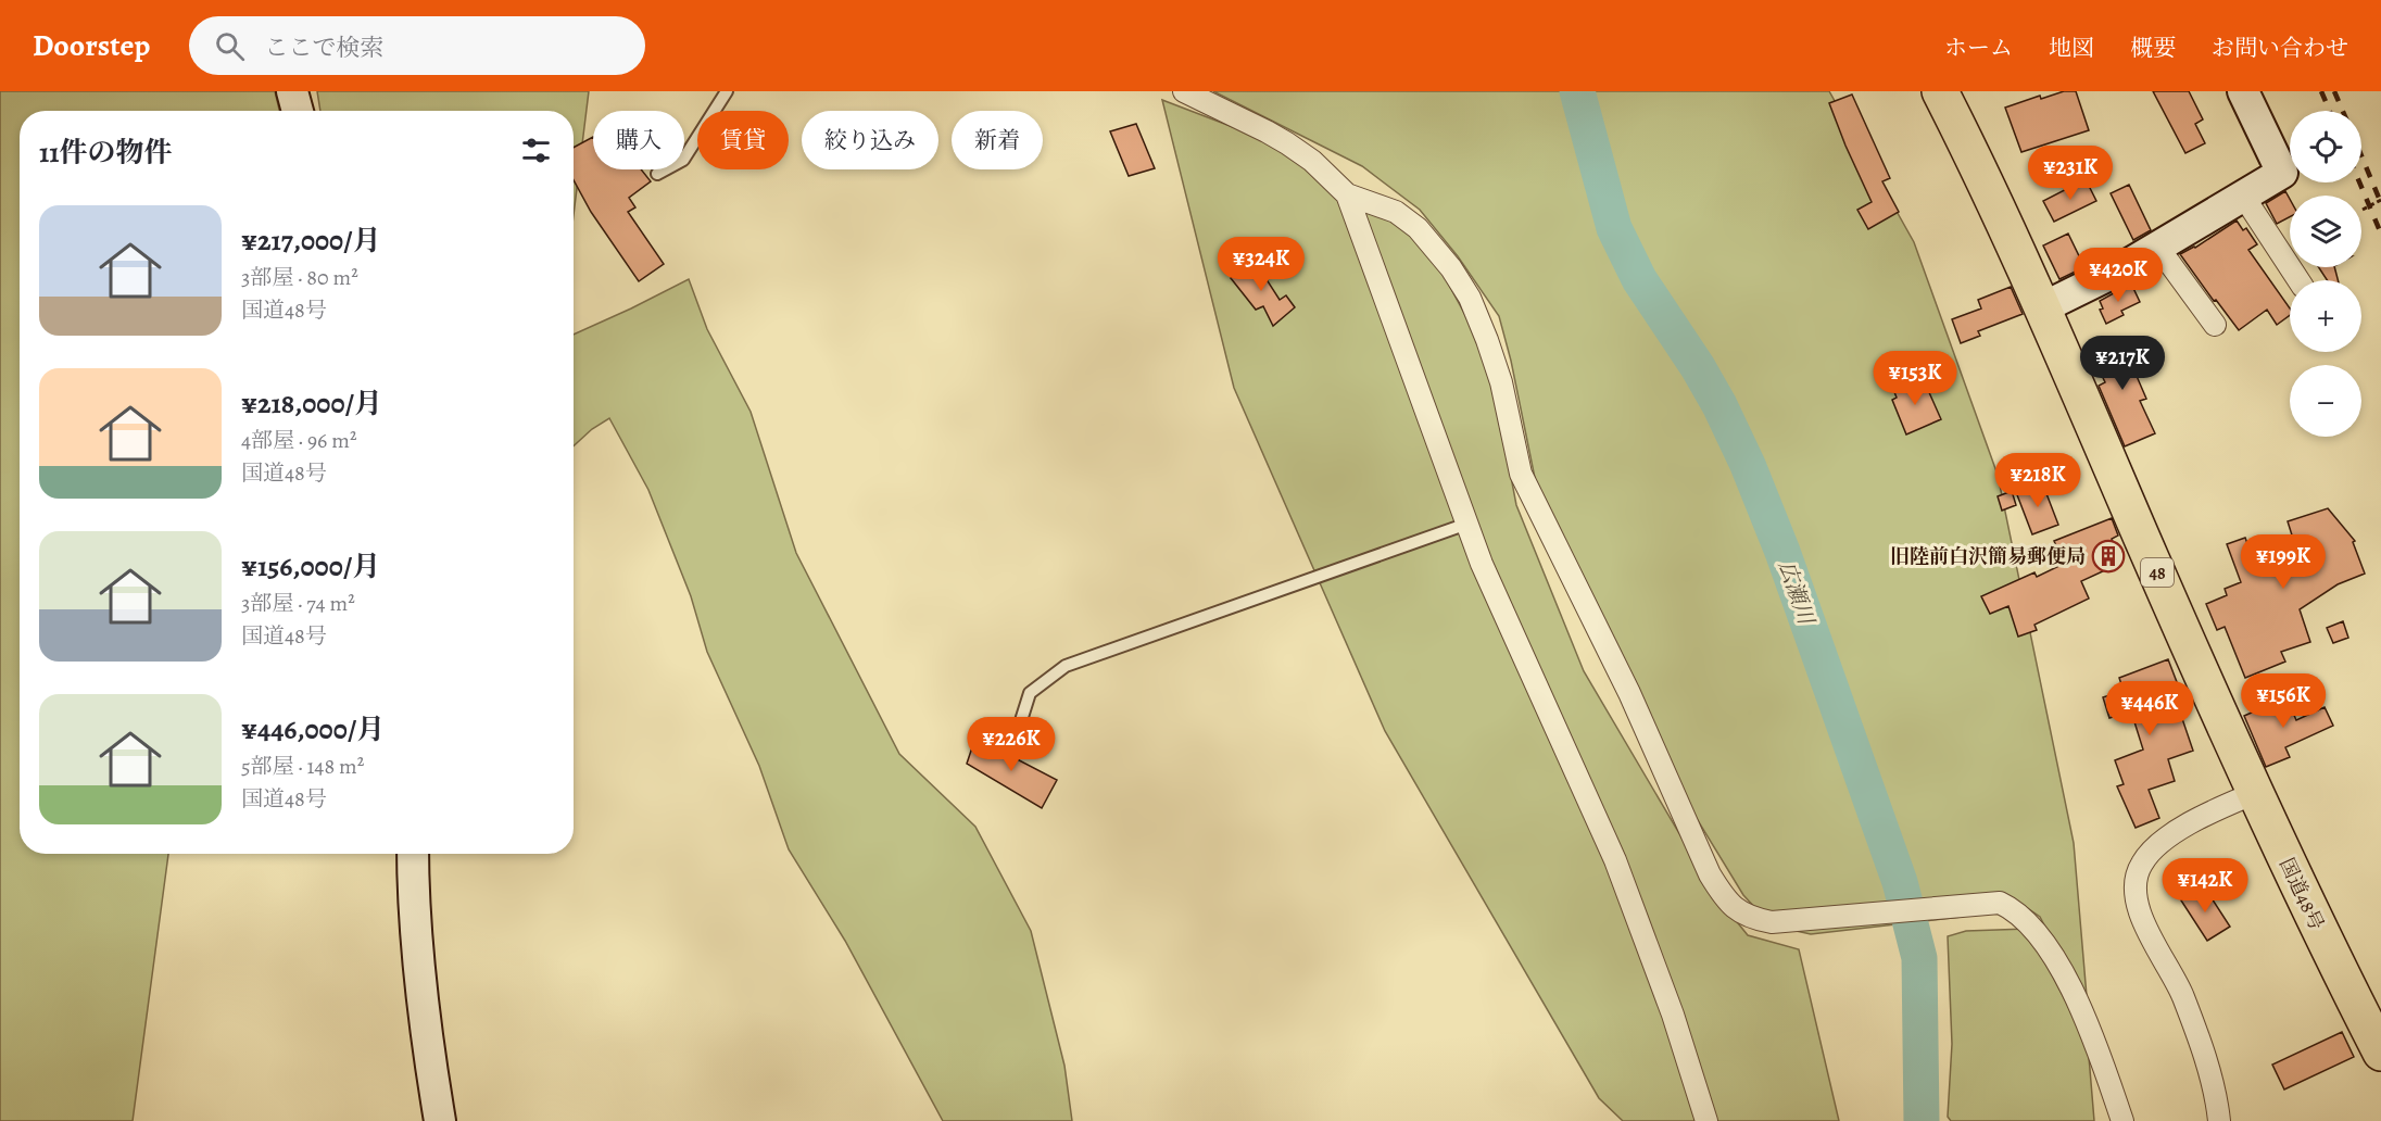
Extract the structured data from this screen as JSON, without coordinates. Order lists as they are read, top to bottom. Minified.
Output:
{"streets":{"highway":["48","国道48号"]},"water":["広瀬川"],"places":{"building":["旧陸前白沢簡易郵便局"]},"page":{"header":"Doorstep","search":"ここで検索","nav":["ホーム","地図","概要","お問い合わせ"],"map_buttons":["+","−"],"chip":["購入","賃貸","絞り込み","新着"],"heading":"11件の物件","price":["¥231K","¥324K","¥420K","¥217K","¥153K","¥218K","¥199K","¥156K","¥446K","¥226K","¥142K"],"list":[{"name":"¥217,000/月","note":"3部屋 · 80 m² · 国道48号"},{"name":"¥218,000/月","note":"4部屋 · 96 m² · 国道48号"},{"name":"¥156,000/月","note":"3部屋 · 74 m² · 国道48号"},{"name":"¥446,000/月","note":"5部屋 · 148 m² · 国道48号"}]}}
